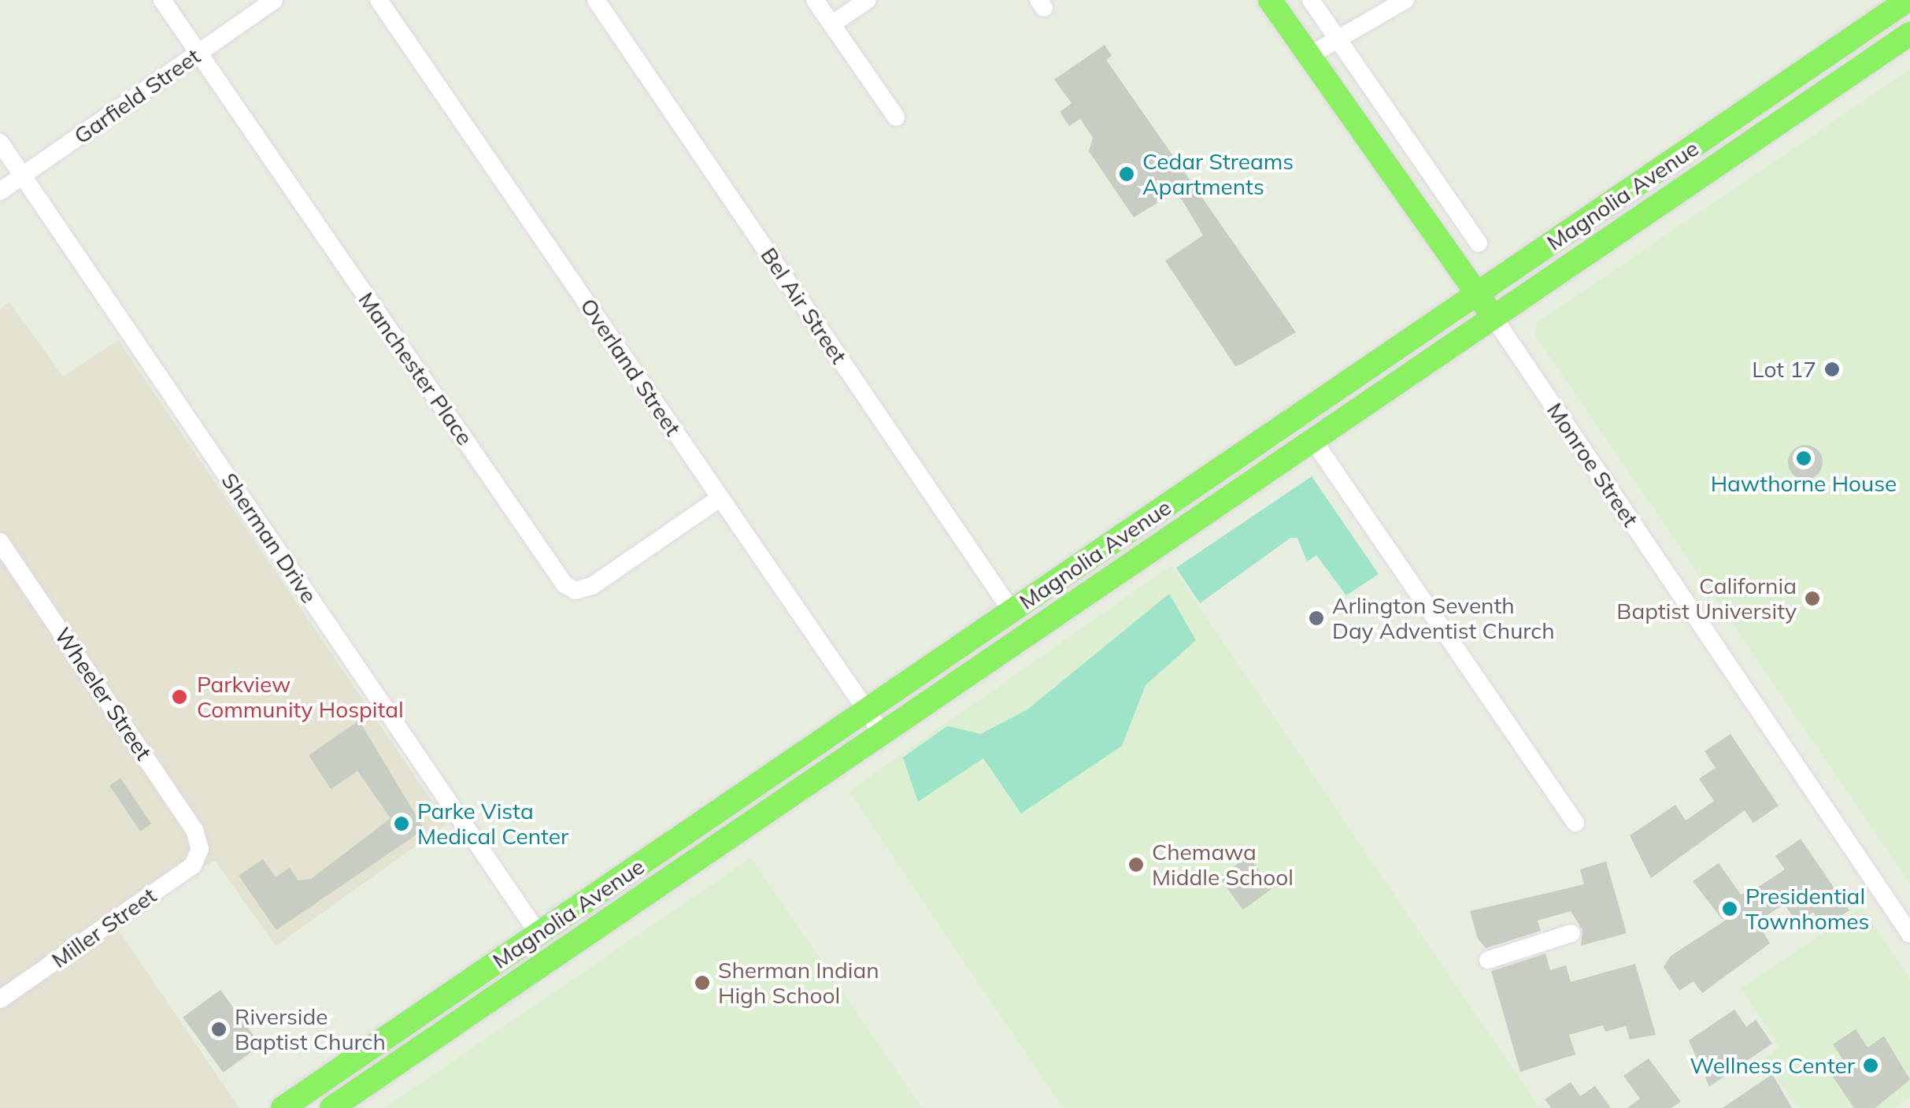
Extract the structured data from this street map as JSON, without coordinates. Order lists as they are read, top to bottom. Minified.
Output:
{"streets":{"main road":["Magnolia Avenue","Monroe Street"],"street":["Garfield Street","Bel Air Street","Overland Street","Manchester Place","Sherman Drive","Wheeler Street","Miller Street"]},"crossings":[["Garfield Street","Manchester Place"],["Garfield Street","Sherman Drive"],["Magnolia Avenue","Bel Air Street"],["Magnolia Avenue","Overland Street"],["Magnolia Avenue","Monroe Street"],["Magnolia Avenue","Sherman Drive"],["Overland Street","Manchester Place"],["Wheeler Street","Miller Street"]],"places":["Cedar Streams Apartments","Lot 17","Hawthorne House","California Baptist University","Arlington Seventh Day Adventist Church","Parkview Community Hospital","Parke Vista Medical Center","Chemawa Middle School","Presidential Townhomes","Sherman Indian High School","Riverside Baptist Church","Wellness Center"]}
